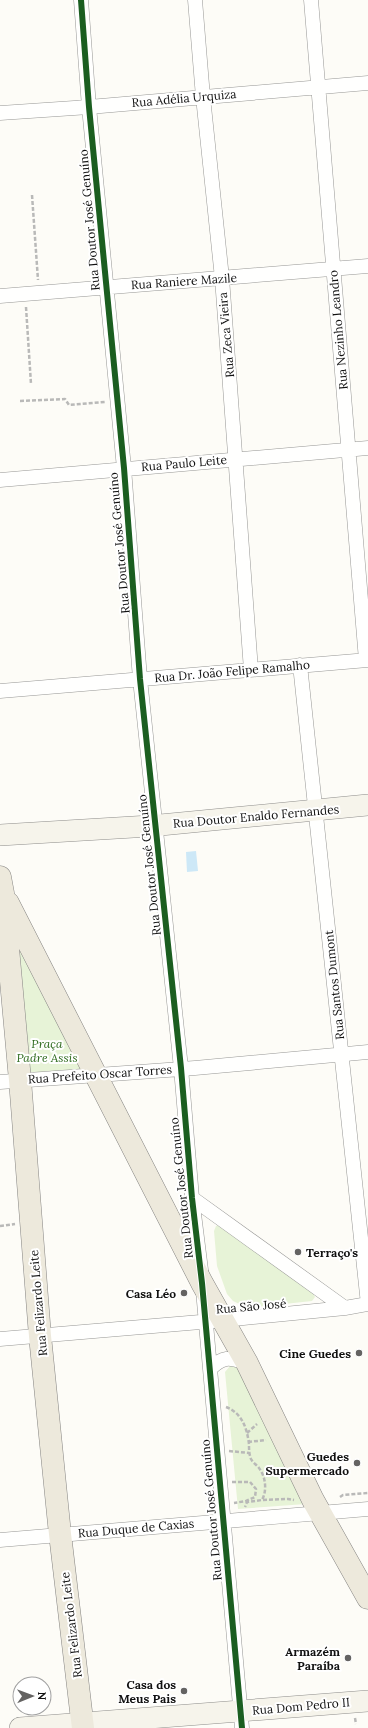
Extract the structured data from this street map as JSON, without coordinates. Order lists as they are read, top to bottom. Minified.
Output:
{"streets":{"main road":["Rua Doutor Enaldo Fernandes","Rua Felizardo Leite","Rua Dom Pedro II"],"street":["Rua Adélia Urquiza","Rua Doutor José Genuíno","Rua Raniere Mazile","Rua Nezinho Leandro","Rua Zeca Vieira","Rua Paulo Leite","Rua Dr. João Felipe Ramalho","Rua Santos Dumont","Rua Prefeito Oscar Torres","Rua São José","Rua Duque de Caxias"]},"crossings":[["Rua Adélia Urquiza","Rua Doutor José Genuíno"],["Rua Adélia Urquiza","Rua Nezinho Leandro"],["Rua Adélia Urquiza","Rua Zeca Vieira"],["Rua Doutor José Genuíno","Rua Raniere Mazile"],["Rua Doutor José Genuíno","Rua Paulo Leite"],["Rua Doutor José Genuíno","Rua Dr. João Felipe Ramalho"],["Rua Doutor José Genuíno","Rua Doutor Enaldo Fernandes"],["Rua Doutor José Genuíno","Rua Prefeito Oscar Torres"],["Rua Doutor José Genuíno","Rua São José"],["Rua Doutor José Genuíno","Rua Duque de Caxias"],["Rua Doutor José Genuíno","Rua Dom Pedro II"],["Rua Raniere Mazile","Rua Nezinho Leandro"],["Rua Raniere Mazile","Rua Zeca Vieira"],["Rua Nezinho Leandro","Rua Paulo Leite"],["Rua Nezinho Leandro","Rua Dr. João Felipe Ramalho"],["Rua Zeca Vieira","Rua Paulo Leite"],["Rua Zeca Vieira","Rua Dr. João Felipe Ramalho"],["Rua Dr. João Felipe Ramalho","Rua Santos Dumont"],["Rua Doutor Enaldo Fernandes","Rua Santos Dumont"],["Rua Santos Dumont","Rua Prefeito Oscar Torres"],["Rua Santos Dumont","Rua São José"],["Rua Prefeito Oscar Torres","Rua Felizardo Leite"],["Rua Felizardo Leite","Rua São José"],["Rua Felizardo Leite","Rua Duque de Caxias"],["Rua Felizardo Leite","Rua Dom Pedro II"]],"parks":["Praça Padre Assis"],"places":["Terraço's","Casa Léo","Cine Guedes","Guedes Supermercado","Armazém Paraíba","Casa dos Meus Pais"],"north":"right"}
